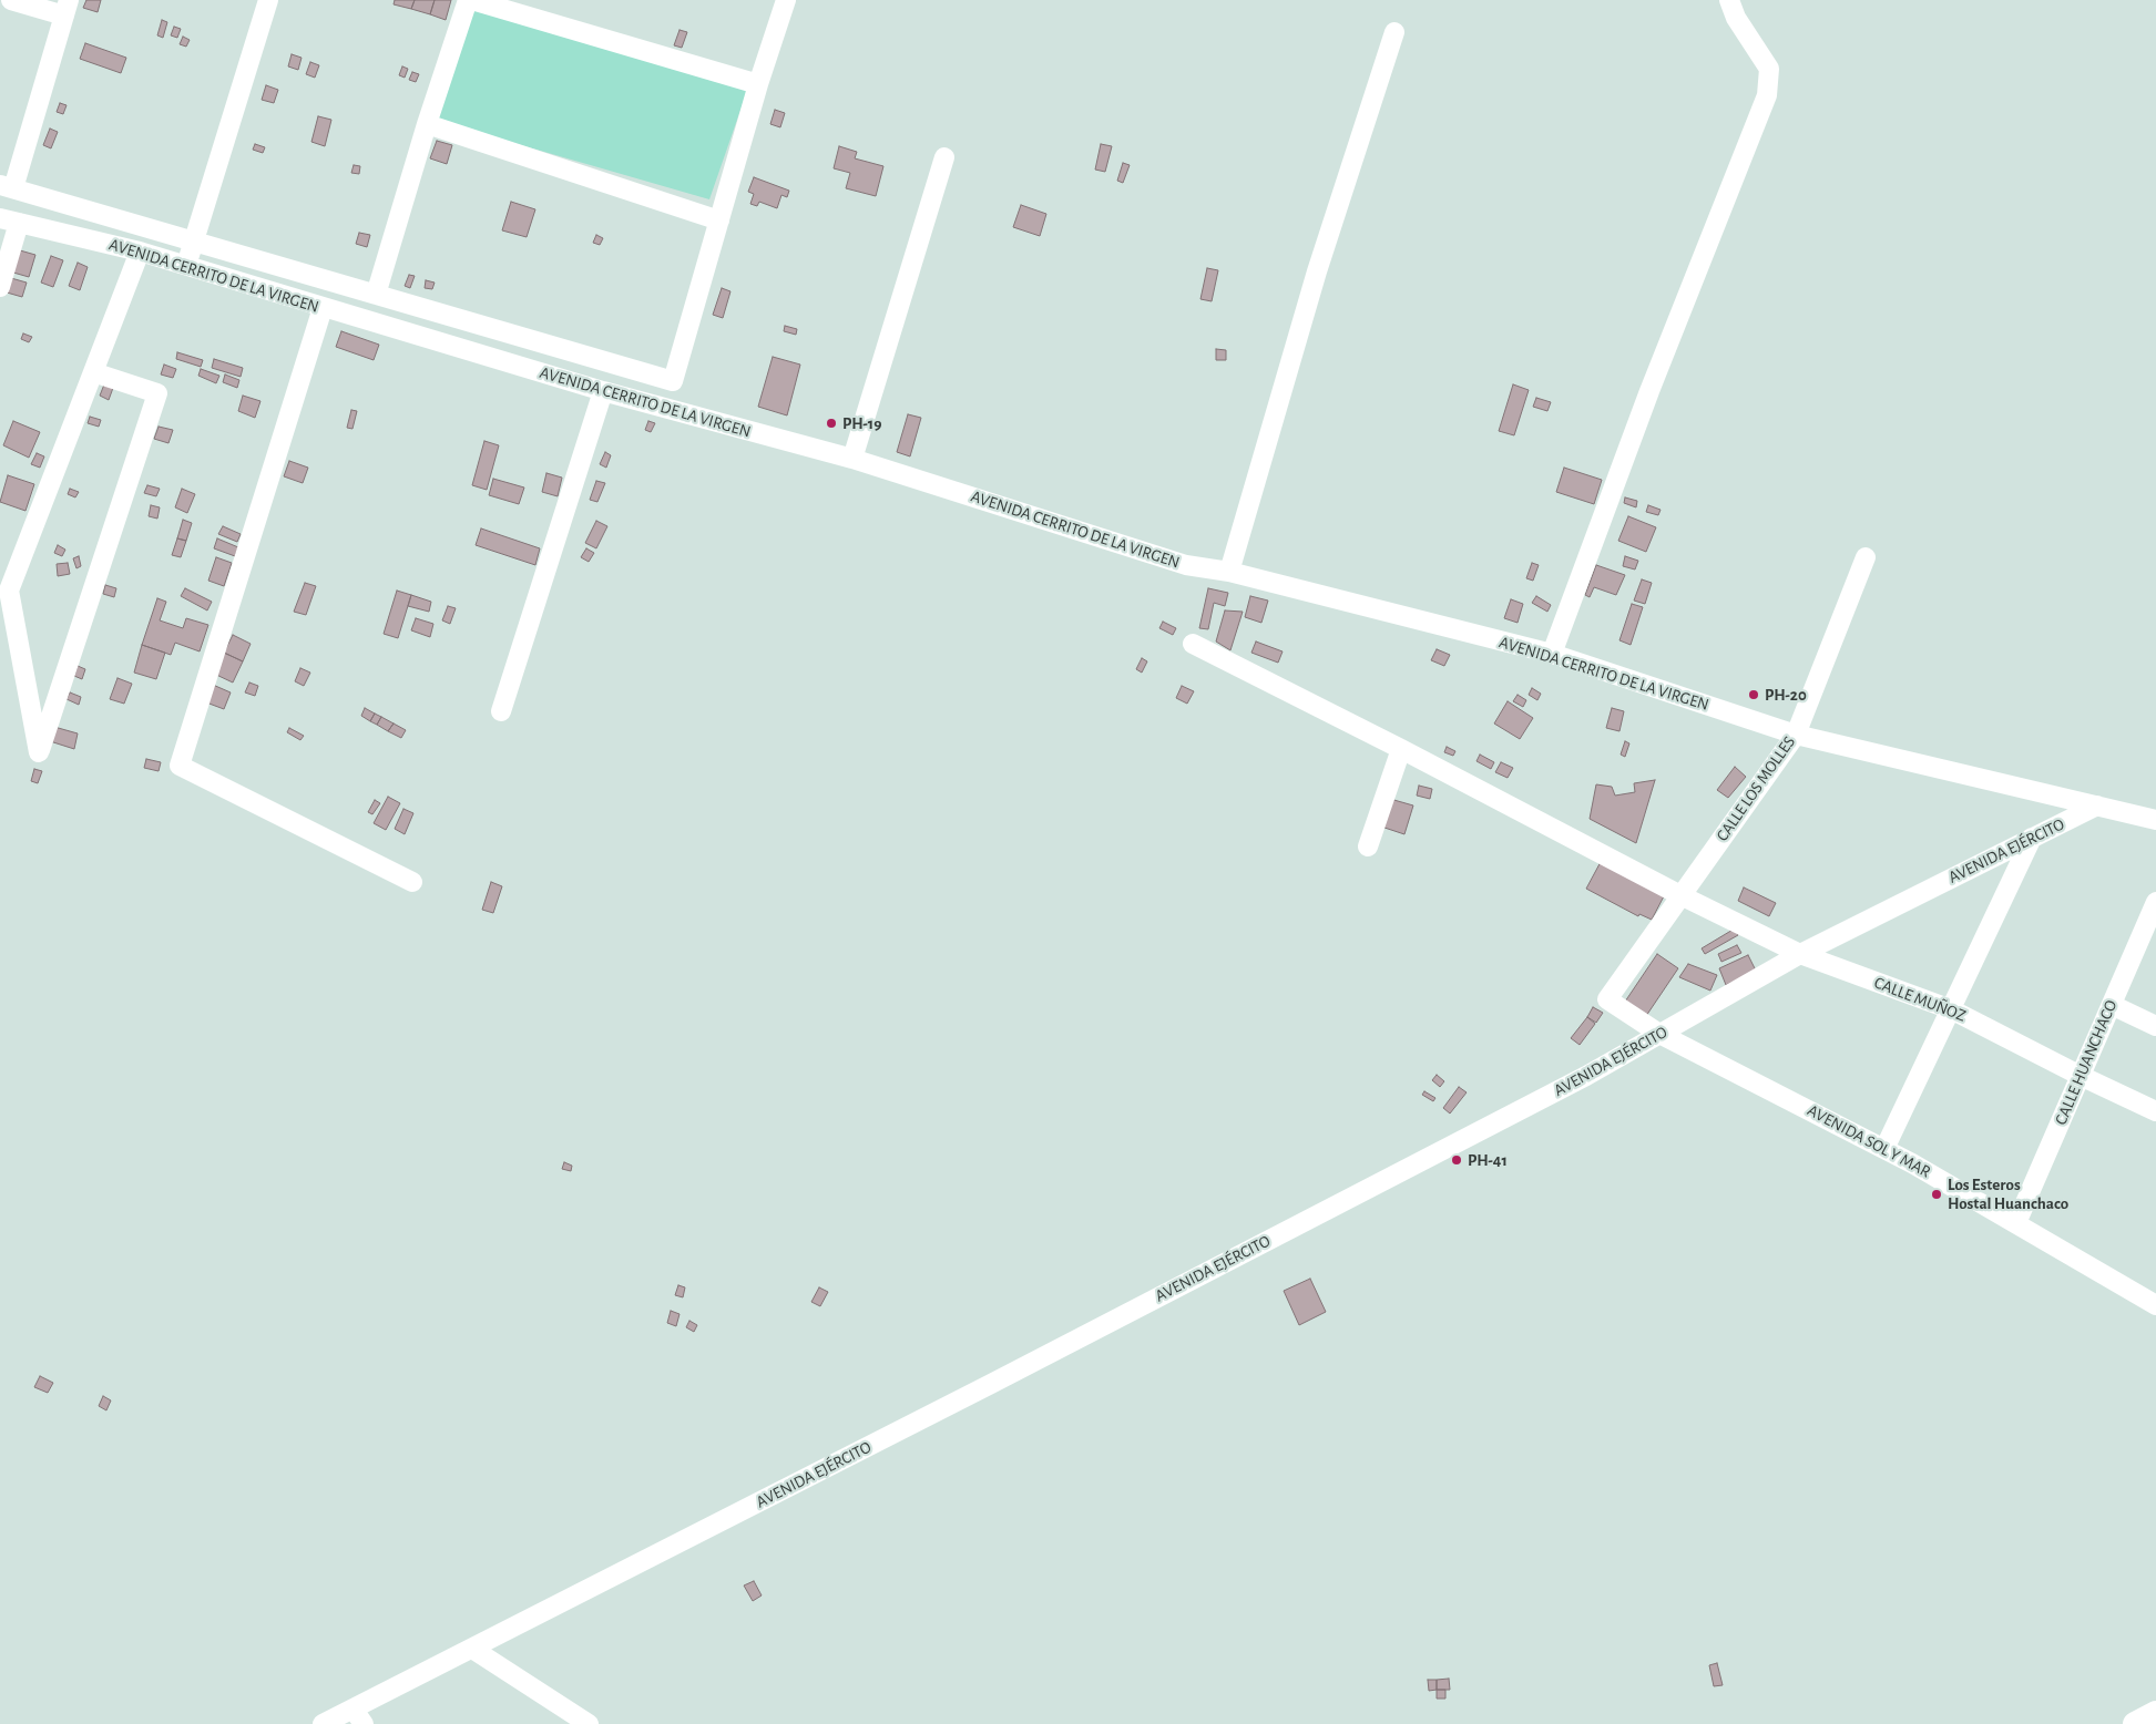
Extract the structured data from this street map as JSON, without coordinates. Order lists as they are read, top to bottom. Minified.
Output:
{"streets":{"street":["AVENIDA CERRITO DE LA VIRGEN","CALLE LOS MOLLES","AVENIDA EJÉRCITO","CALLE MUÑOZ","CALLE HUANCHACO","AVENIDA SOL Y MAR"]},"crossings":[["AVENIDA CERRITO DE LA VIRGEN","CALLE LOS MOLLES"],["AVENIDA CERRITO DE LA VIRGEN","AVENIDA EJÉRCITO"],["CALLE LOS MOLLES","CALLE MUÑOZ"],["CALLE LOS MOLLES","AVENIDA SOL Y MAR"],["AVENIDA EJÉRCITO","CALLE MUÑOZ"],["AVENIDA EJÉRCITO","AVENIDA SOL Y MAR"],["CALLE MUÑOZ","CALLE HUANCHACO"],["CALLE HUANCHACO","AVENIDA SOL Y MAR"]],"places":["PH-19","PH-20","PH-41","Los Esteros Hostal Huanchaco"]}
